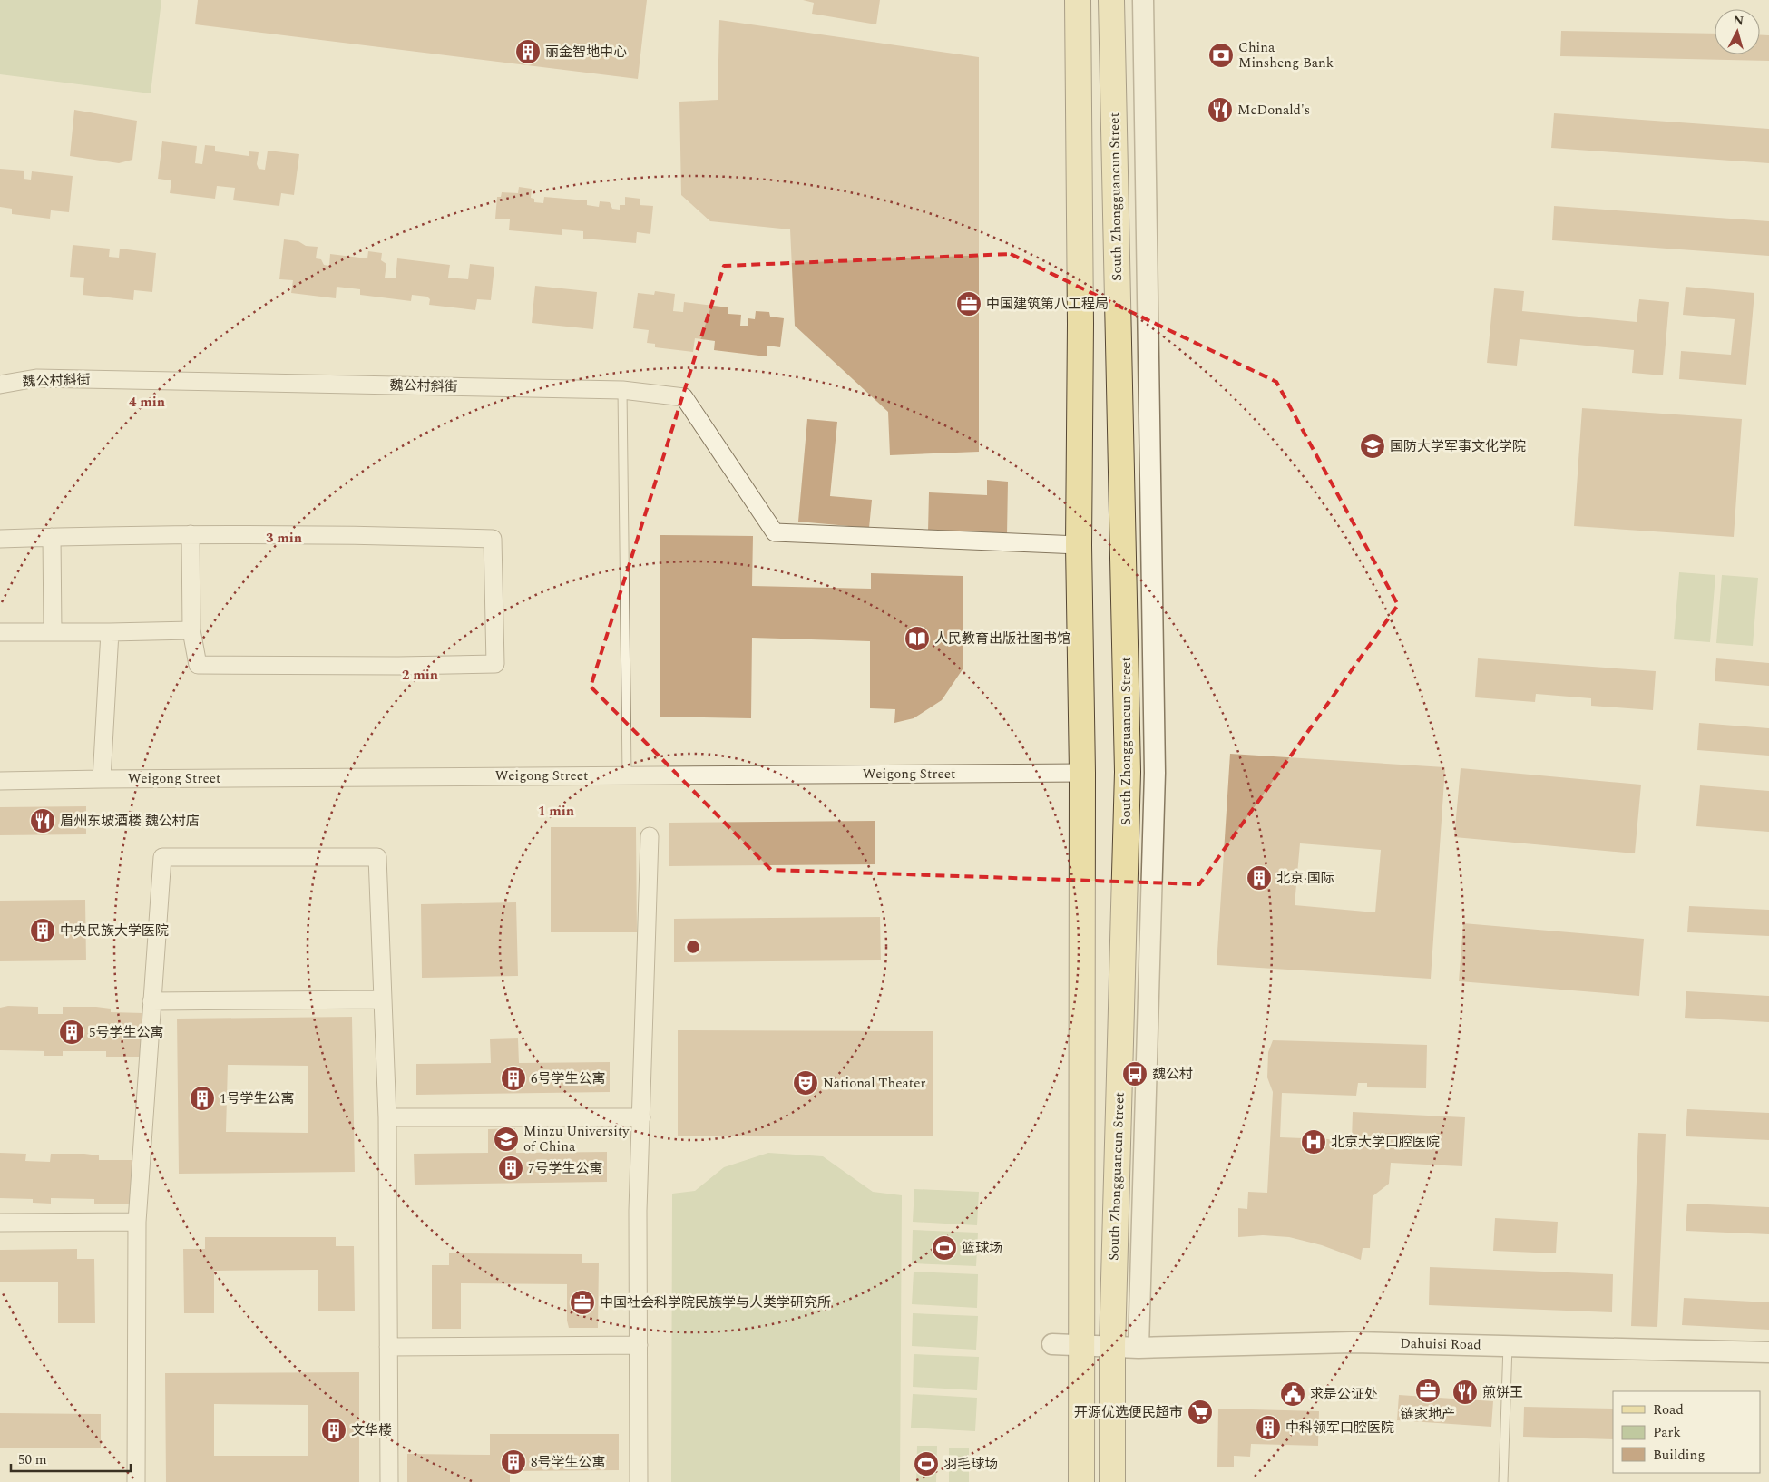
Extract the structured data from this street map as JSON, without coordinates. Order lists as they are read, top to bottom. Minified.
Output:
{"streets":{"main road":["South Zhongguancun Street"],"street":["魏公村斜街","Weigong Street","Dahuisi Road"]},"crossings":[["South Zhongguancun Street","Dahuisi Road"]],"places":{"building":["丽金智地中心","北京·国际","中央民族大学医院","5号学生公寓","6号学生公寓","1号学生公寓","7号学生公寓","中科领军口腔医院","文华楼","8号学生公寓"],"bank":["China Minsheng Bank"],"restaurant":["McDonald's","眉州东坡酒楼 魏公村店","煎饼王"],"office":["中国建筑第八工程局","中国社会科学院民族学与人类学研究所","链家地产"],"school or university":["国防大学军事文化学院","Minzu University of China"],"library":["人民教育出版社图书馆"],"bus stop":["魏公村"],"theatre":["National Theater"],"hospital":["北京大学口腔医院"],"sports":["篮球场","羽毛球场"],"public building":["求是公证处"],"supermarket":["开源优选便民超市"]},"legend":["Road","Park","Building"],"scale_bar":"50 m","north":"top","rings":["4 min","3 min","2 min","1 min"]}
